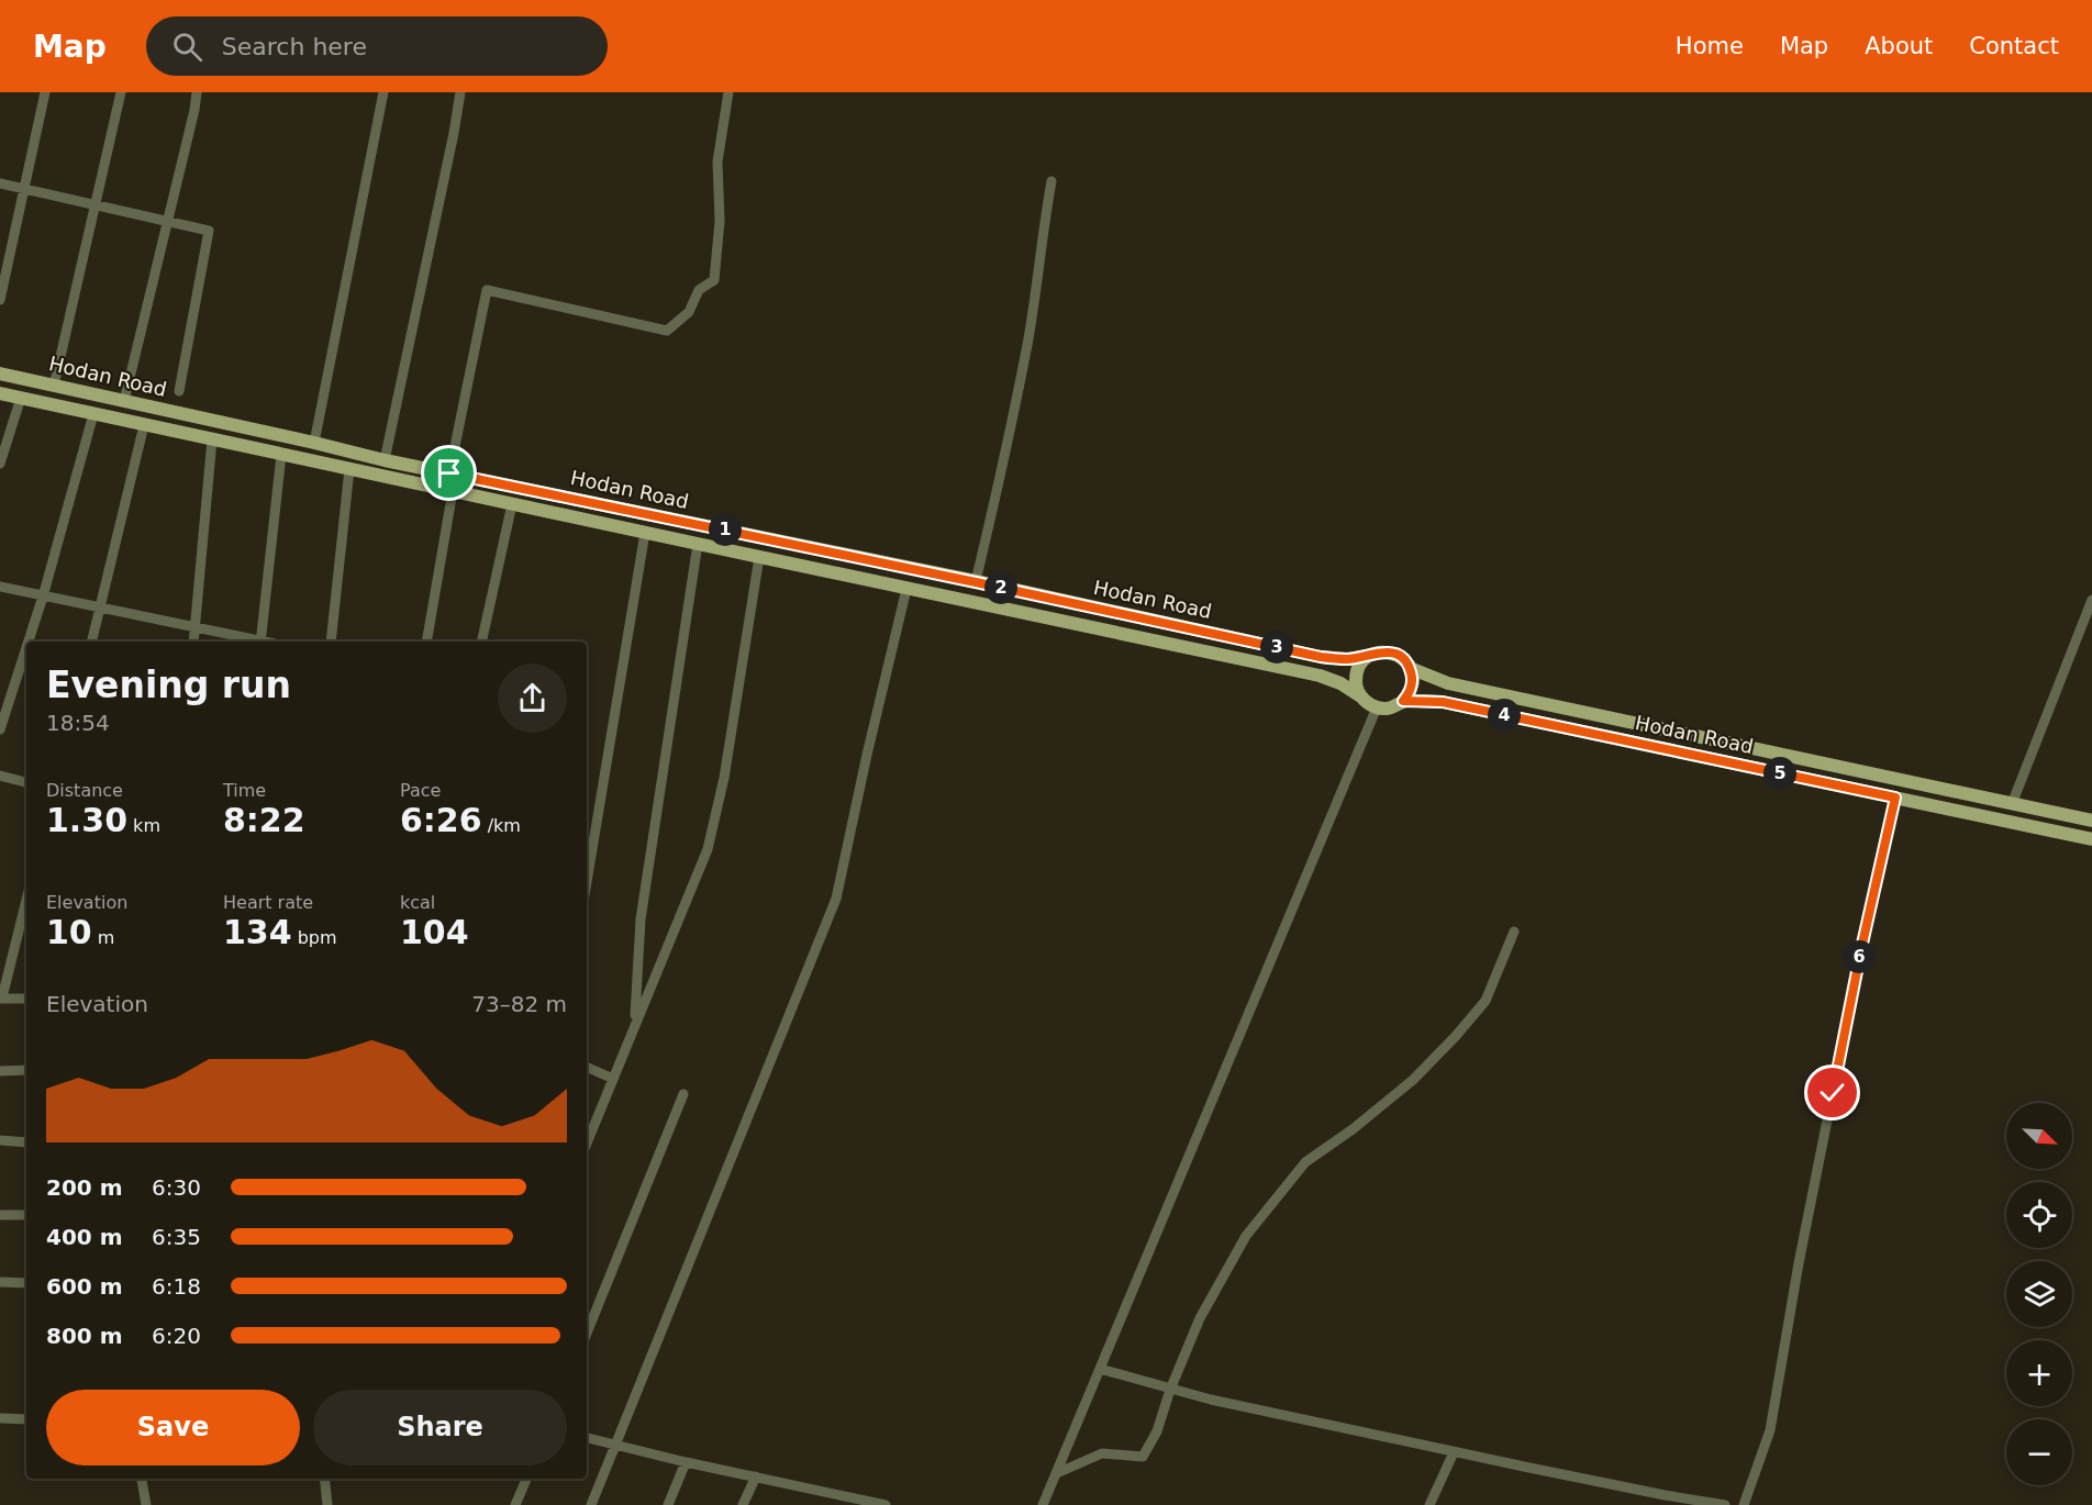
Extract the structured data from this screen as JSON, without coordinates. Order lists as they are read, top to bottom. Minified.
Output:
{"streets":{"main road":["Hodan Road"]},"north":"bottom right","page":{"header":"Map","search":"Search here","nav":["Home","Map","About","Contact"],"pins":["1","2","3","4","5","6"],"heading":["Evening run","18:54"],"stats":[["Distance","1.30 km"],["Time","8:22"],["Pace","6:26 /km"],["Elevation","10 m"],["Heart rate","134 bpm"],["kcal","104"]],"chart":["Elevation","73–82 m"],"map_buttons":["+","−"],"list":[{"name":"200 m","note":"6:30"},{"name":"400 m","note":"6:35"},{"name":"600 m","note":"6:18"},{"name":"800 m","note":"6:20"}],"buttons":["Save","Share"]}}
